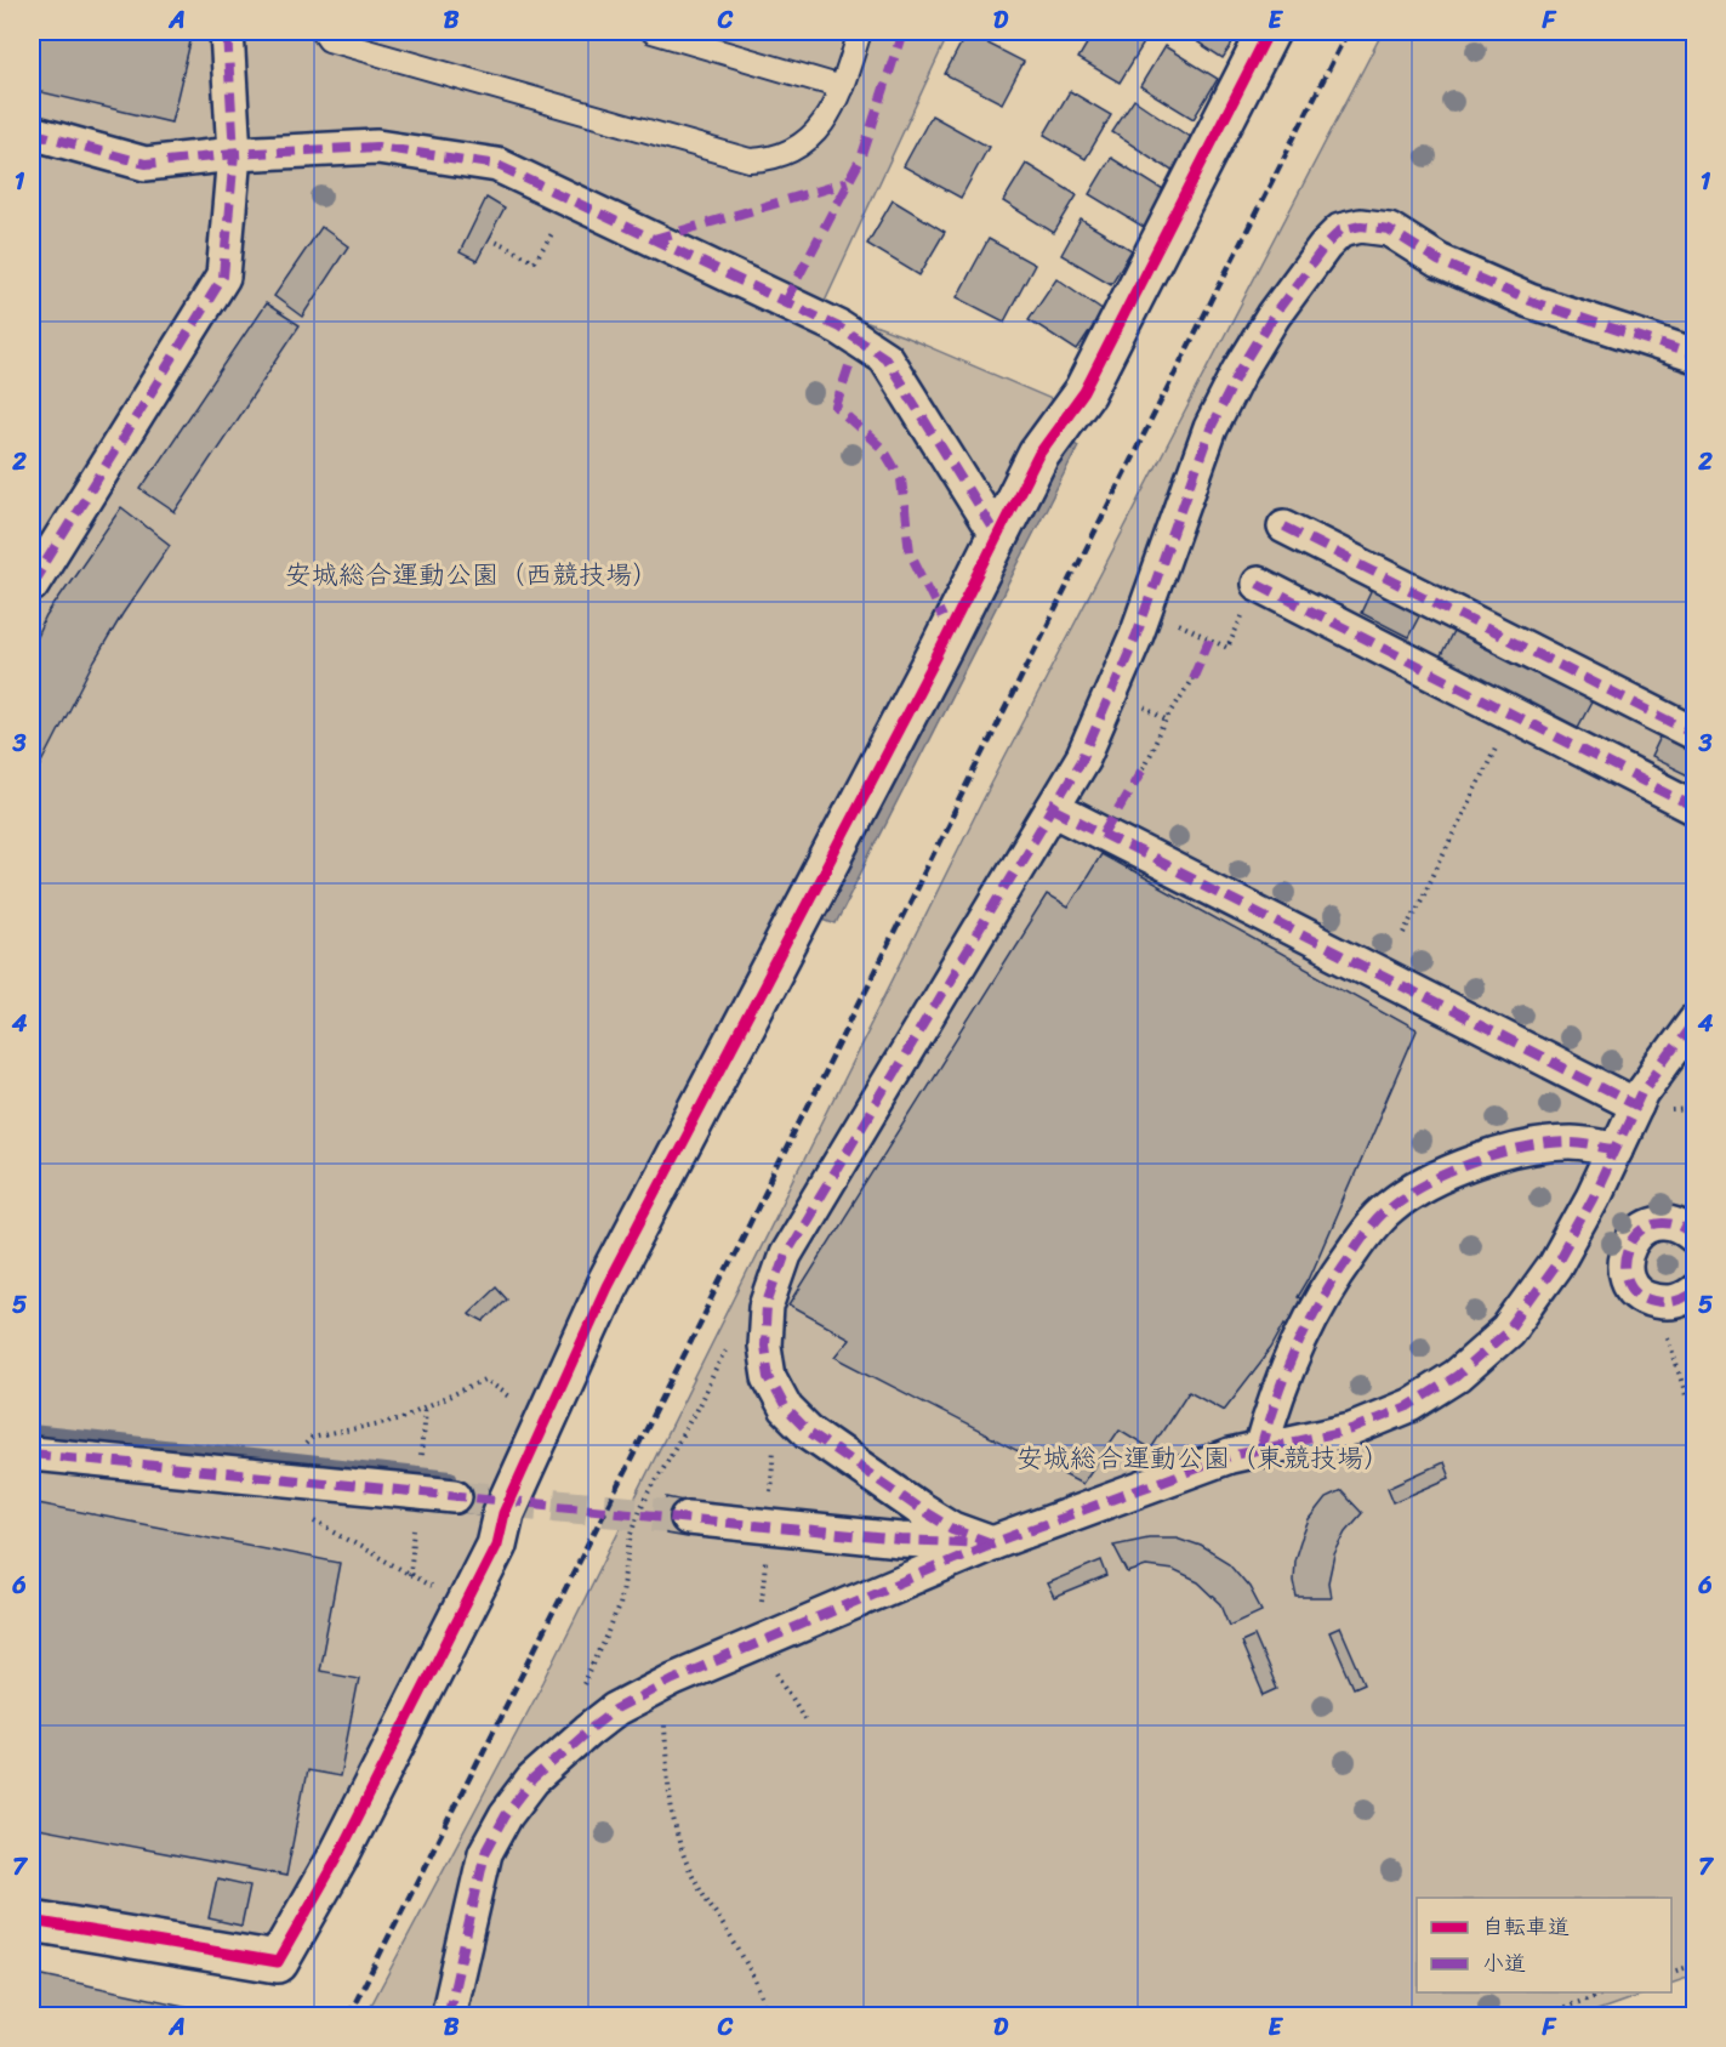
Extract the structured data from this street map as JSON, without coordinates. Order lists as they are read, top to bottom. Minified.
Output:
{"parks":["安城総合運動公園（西競技場）","安城総合運動公園（東競技場）"],"legend":["自転車道","小道"],"grid":{"columns":["A","B","C","D","E","F"],"rows":["1","2","3","4","5","6","7"]}}
